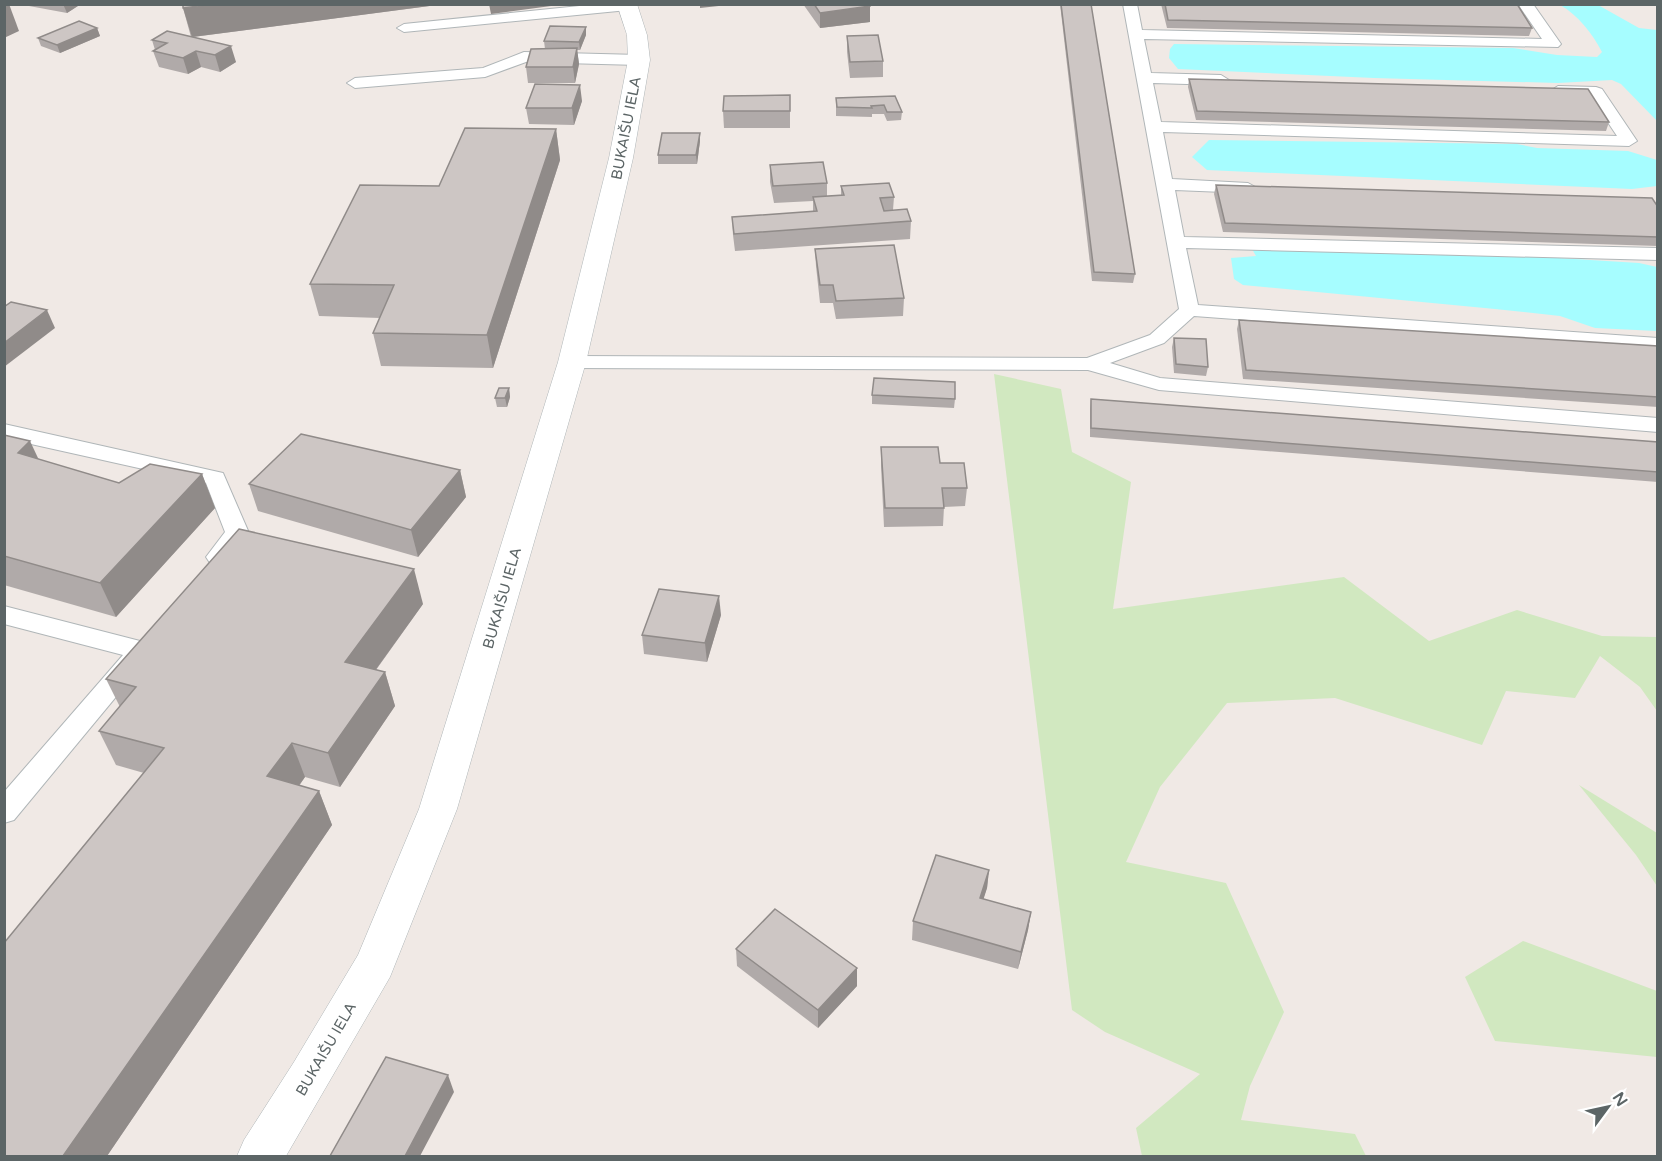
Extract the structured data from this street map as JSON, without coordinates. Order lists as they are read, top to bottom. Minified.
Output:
{"streets":{"street":["BUKAIŠU IELA"]},"north":"top right"}
